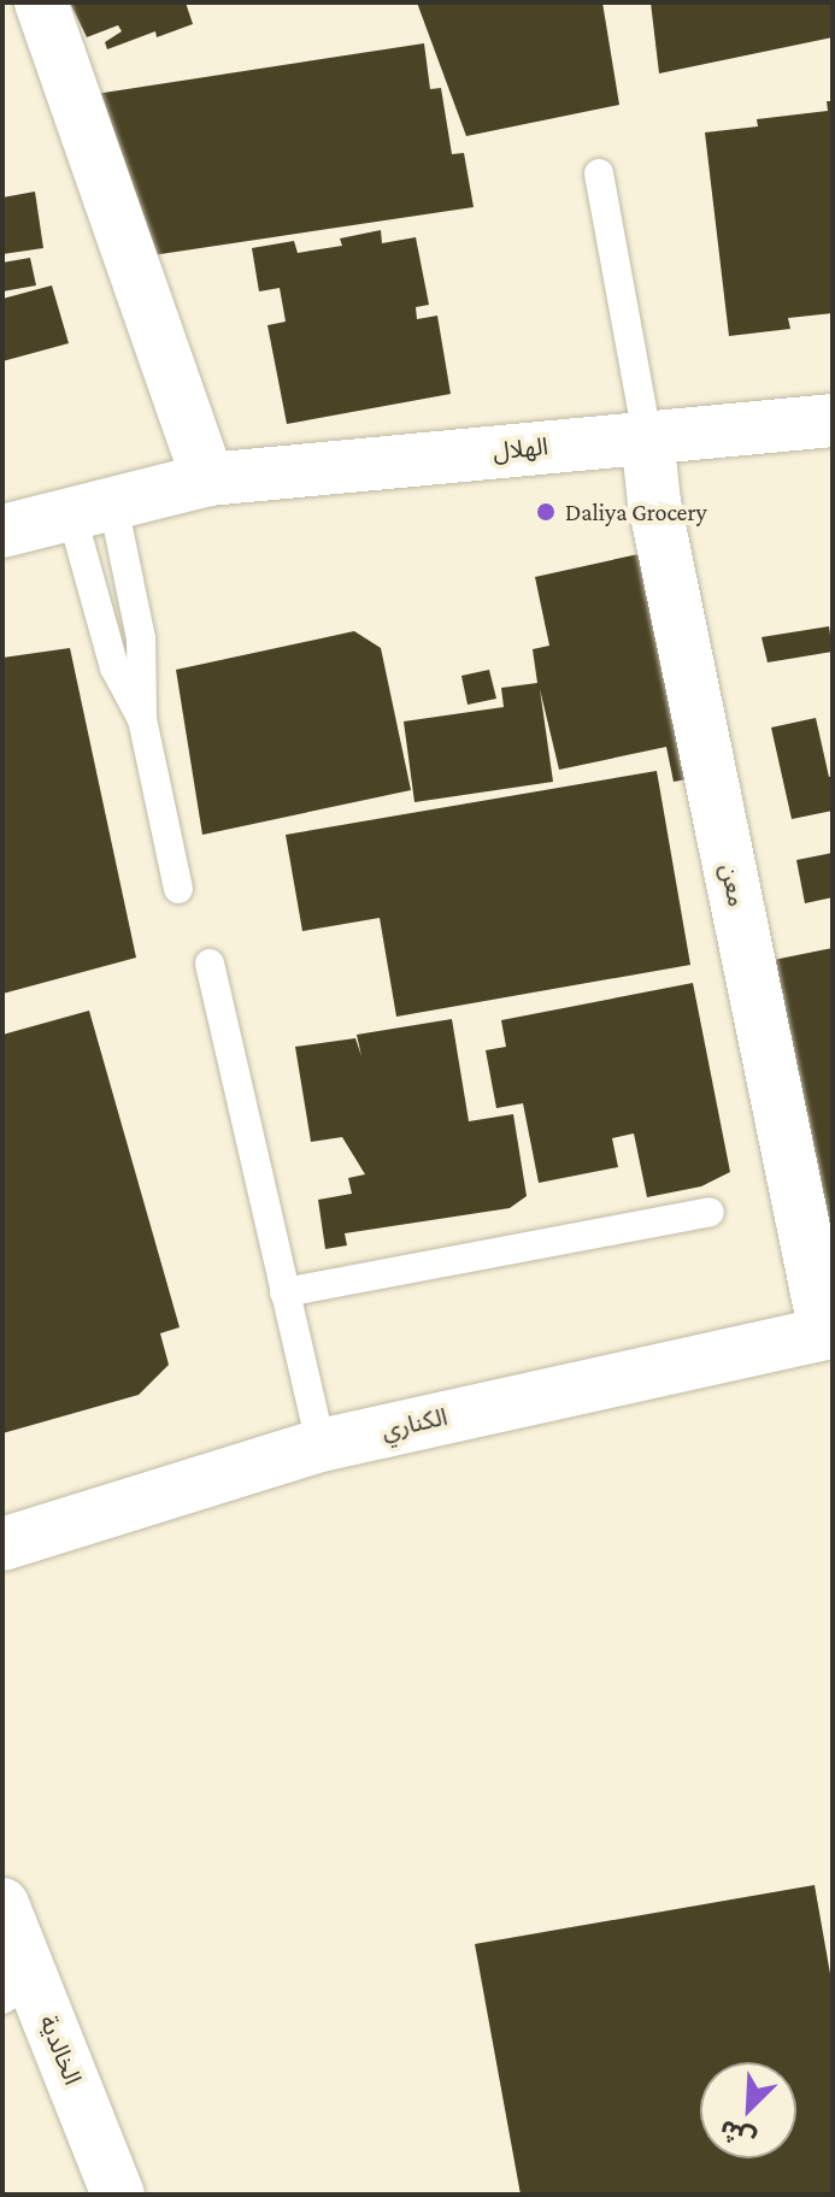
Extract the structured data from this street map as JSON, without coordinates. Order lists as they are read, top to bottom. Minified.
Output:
{"streets":{"street":["الهلال","معن","الكناري","الخالدية"]},"crossings":[["الهلال","معن"],["معن","الكناري"]],"places":["Daliya Grocery"],"north":"bottom left"}
